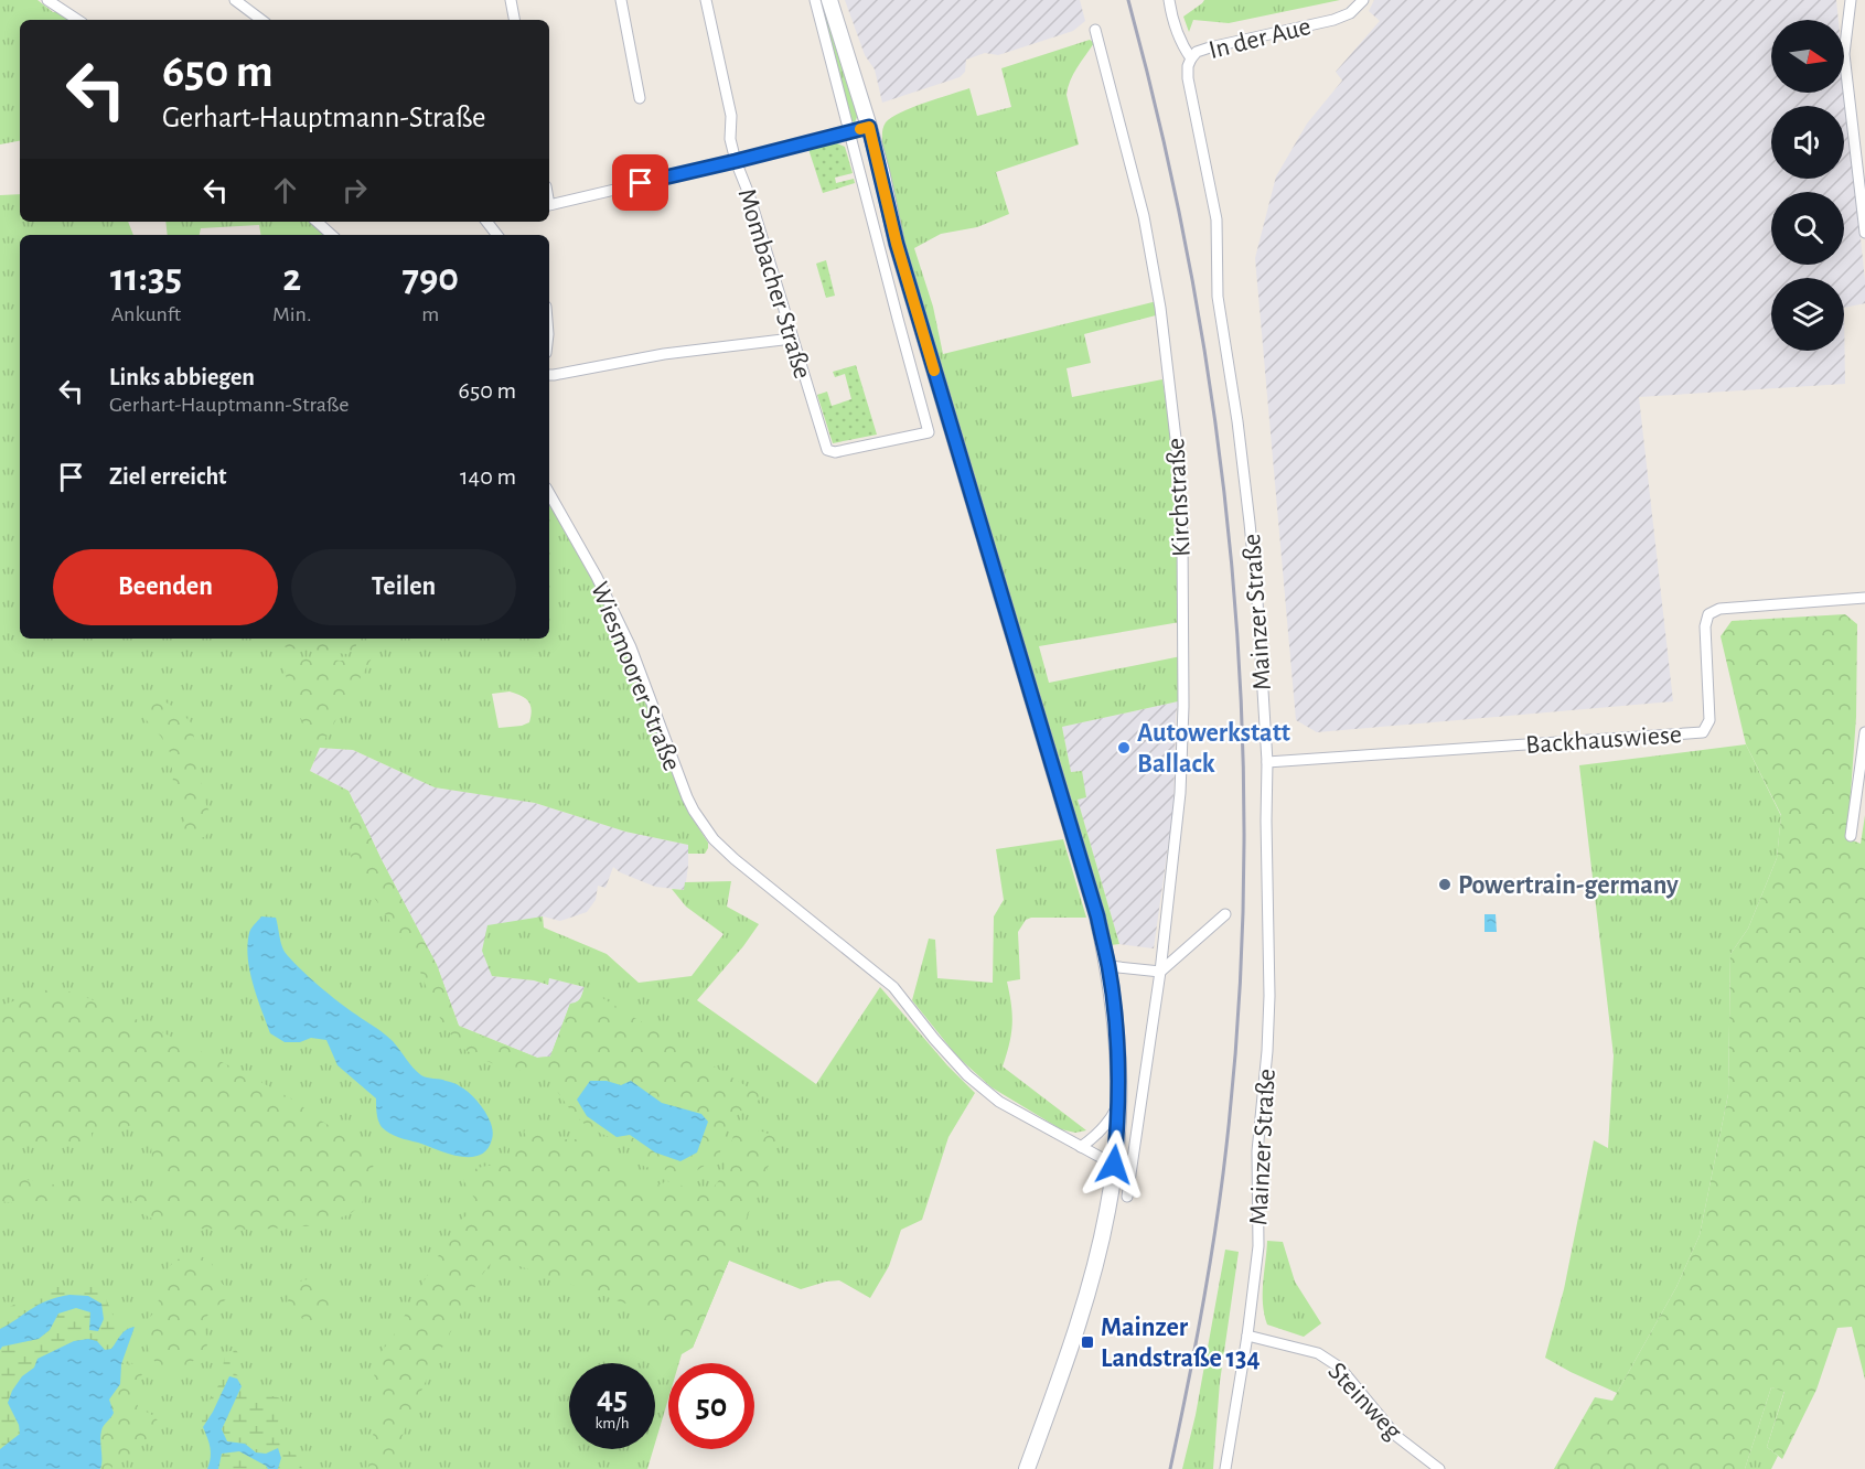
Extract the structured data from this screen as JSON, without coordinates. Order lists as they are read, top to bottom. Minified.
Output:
{"streets":{"street":["In der Aue","Mombacher Straße","Kirchstraße","Mainzer Straße","Wiesmoorer Straße","Backhauswiese","Steinweg"]},"crossings":[["In der Aue","Mainzer Straße"],["Mainzer Straße","Backhauswiese"],["Mainzer Straße","Steinweg"]],"places":{"other":["Autowerkstatt Ballack","Powertrain-germany"],"transit":["Mainzer Landstraße 134"]},"north":"right","page":{"turn":["650 m","Gerhart-Hauptmann-Straße"],"eta":["11:35","Ankunft","2","Min.","790","m"],"list":[{"name":"Links abbiegen","note":"Gerhart-Hauptmann-Straße","value":"650 m"},{"name":"Ziel erreicht","value":"140 m"}],"buttons":["Beenden","Teilen"],"speed":"45 km/h","limit":"50"}}
